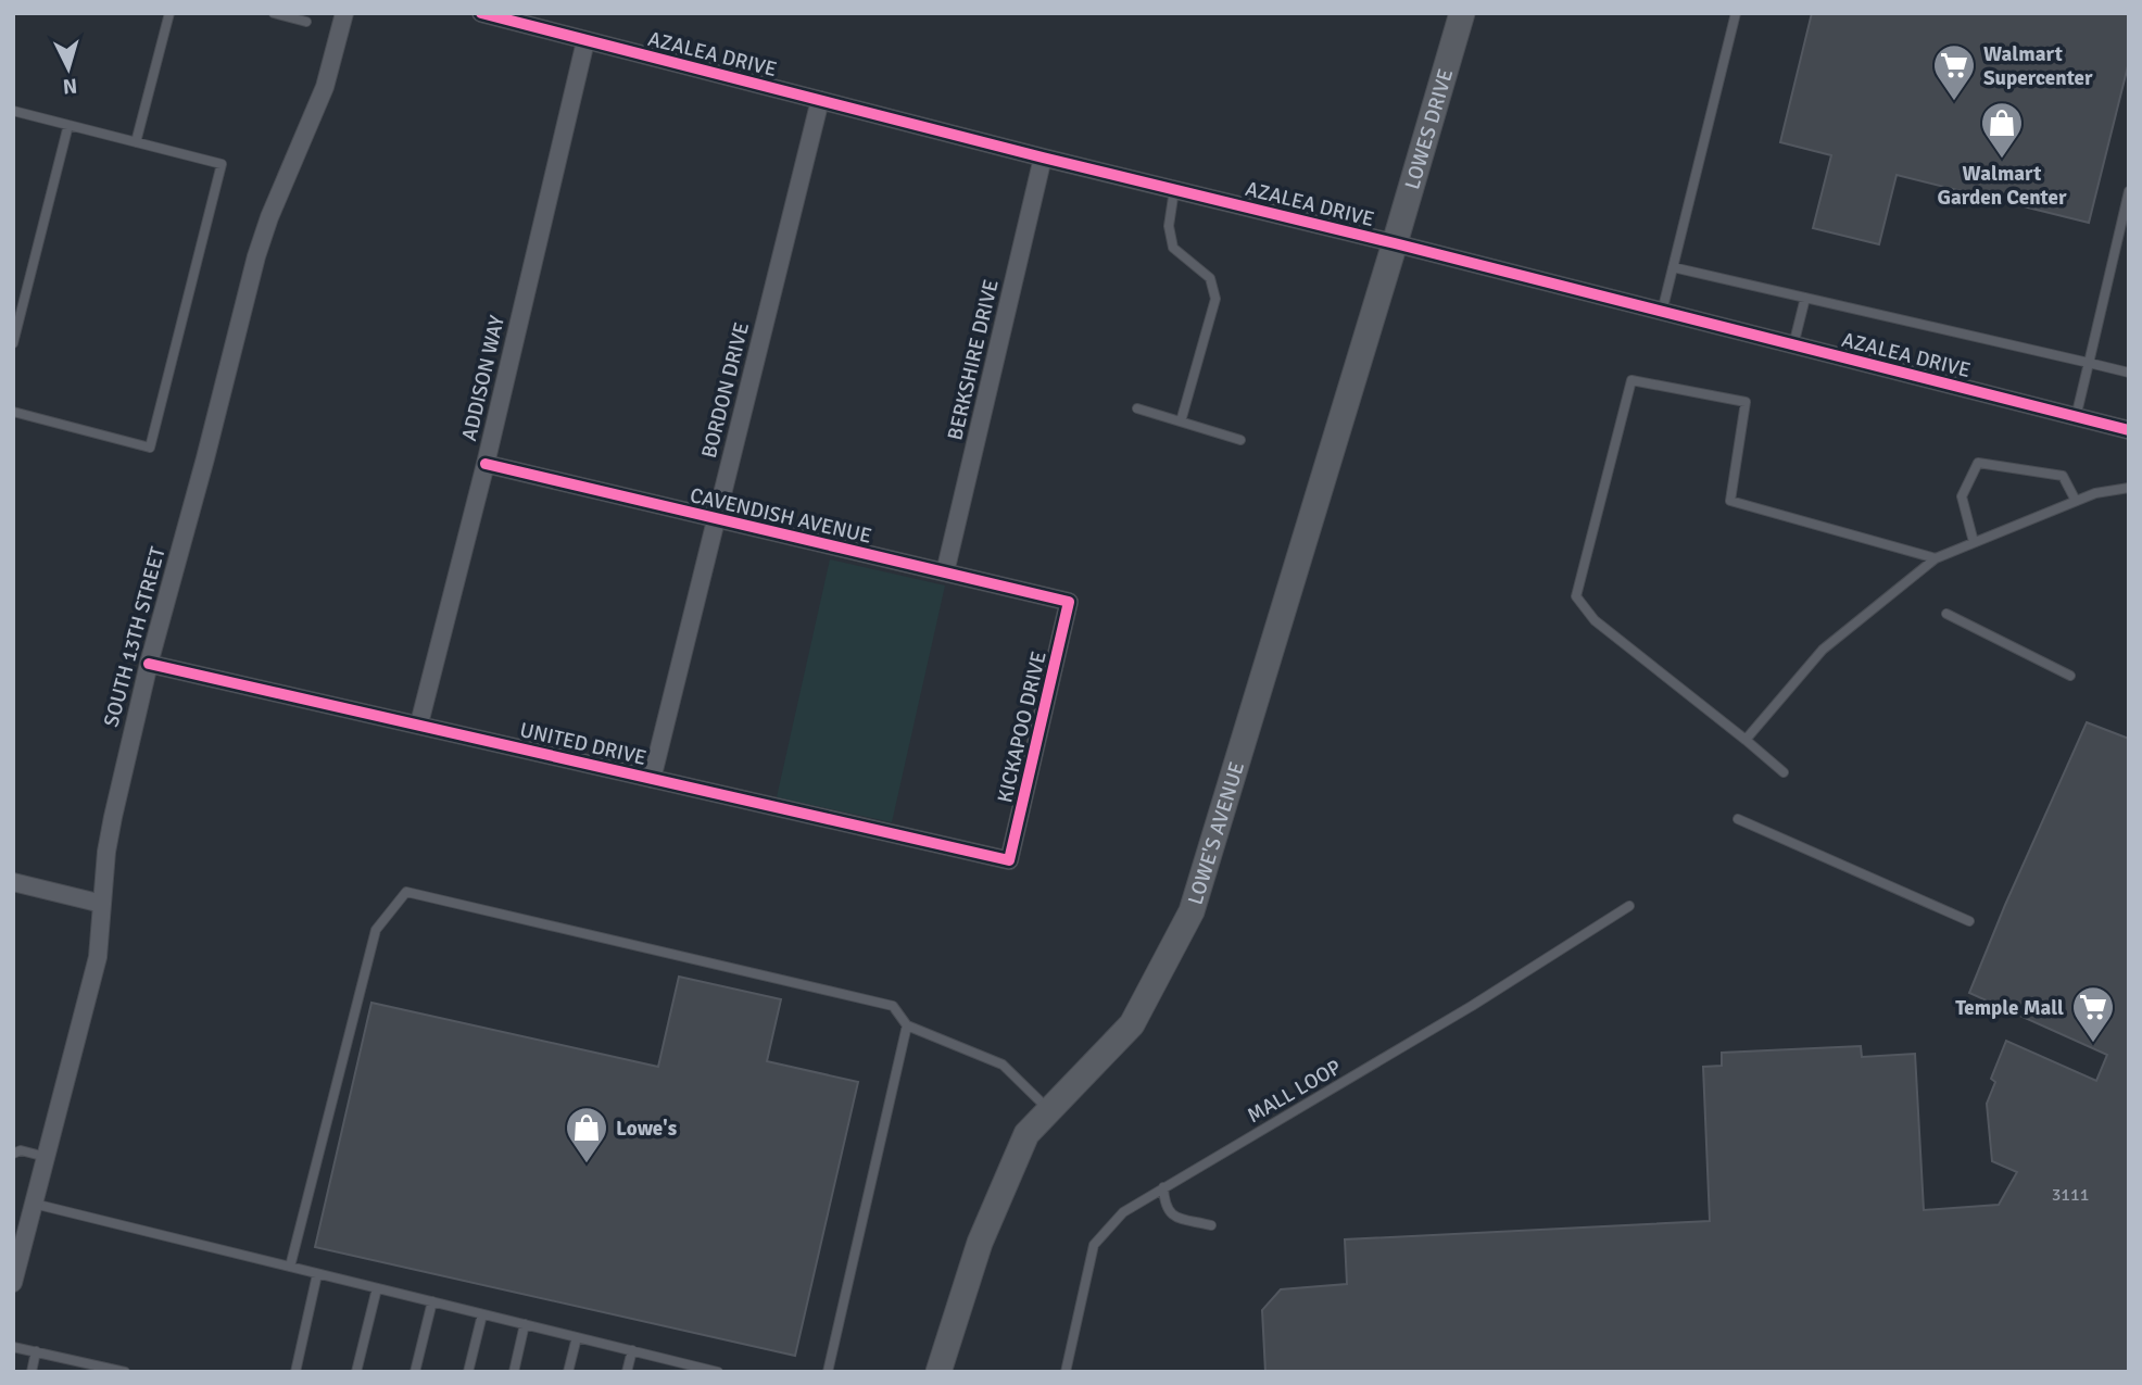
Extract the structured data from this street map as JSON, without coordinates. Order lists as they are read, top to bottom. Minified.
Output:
{"streets":{"street":["AZALEA DRIVE","LOWES DRIVE","BERKSHIRE DRIVE","ADDISON WAY","BORDON DRIVE","CAVENDISH AVENUE","SOUTH 13TH STREET","KICKAPOO DRIVE","UNITED DRIVE","LOWE'S AVENUE"],"lane":["MALL LOOP"]},"crossings":[["AZALEA DRIVE","LOWES DRIVE"],["AZALEA DRIVE","BERKSHIRE DRIVE"],["AZALEA DRIVE","ADDISON WAY"],["AZALEA DRIVE","BORDON DRIVE"],["AZALEA DRIVE","LOWE'S AVENUE"],["LOWES DRIVE","LOWE'S AVENUE"],["BERKSHIRE DRIVE","CAVENDISH AVENUE"],["ADDISON WAY","CAVENDISH AVENUE"],["ADDISON WAY","UNITED DRIVE"],["BORDON DRIVE","CAVENDISH AVENUE"],["BORDON DRIVE","UNITED DRIVE"],["CAVENDISH AVENUE","KICKAPOO DRIVE"],["SOUTH 13TH STREET","UNITED DRIVE"],["KICKAPOO DRIVE","UNITED DRIVE"]],"places":{"supermarket":["Walmart Supercenter","Temple Mall"],"shop":["Walmart Garden Center","Lowe's"]},"house_numbers":["3111"],"north":"bottom"}
